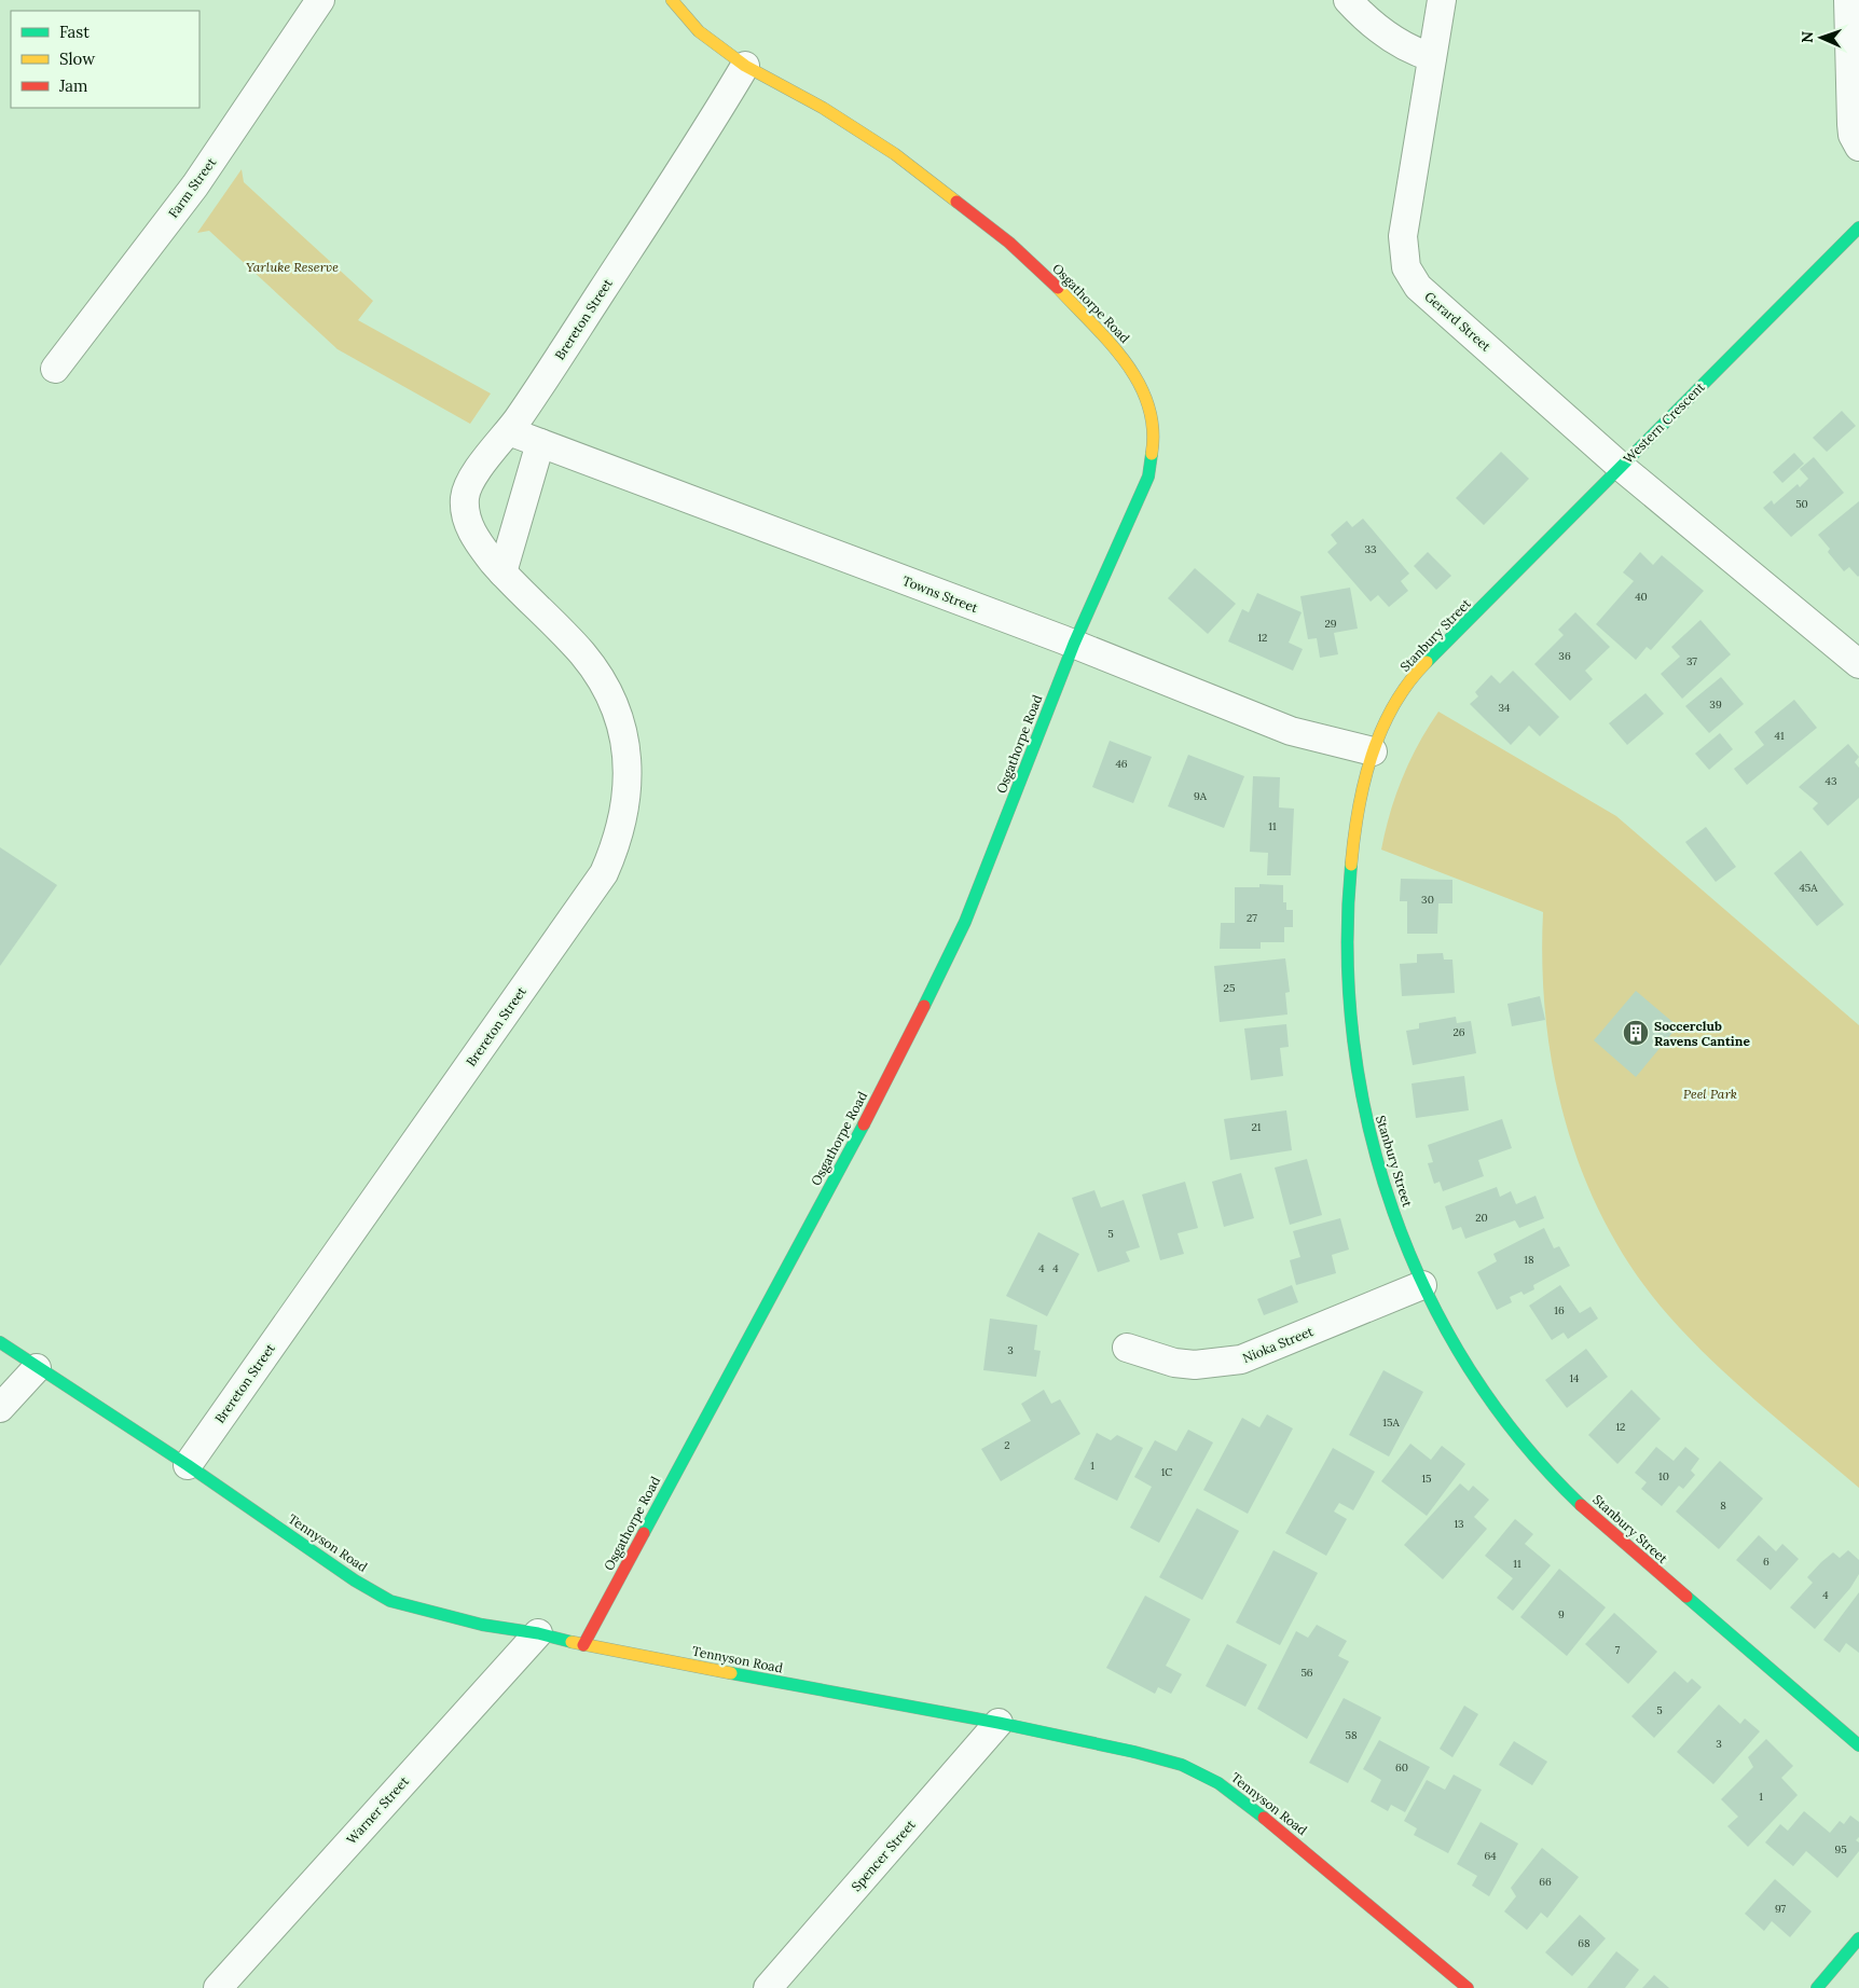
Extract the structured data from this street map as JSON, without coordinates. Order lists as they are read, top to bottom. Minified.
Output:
{"streets":{"street":["Farm Street","Osgathorpe Road","Brereton Street","Gerard Street","Western Crescent","Towns Street","Stanbury Street","Nioka Street","Tennyson Road","Warner Street","Spencer Street"]},"crossings":[["Osgathorpe Road","Brereton Street"],["Osgathorpe Road","Towns Street"],["Osgathorpe Road","Tennyson Road"],["Brereton Street","Towns Street"],["Brereton Street","Tennyson Road"],["Gerard Street","Western Crescent"],["Gerard Street","Stanbury Street"],["Western Crescent","Stanbury Street"],["Towns Street","Stanbury Street"],["Stanbury Street","Nioka Street"],["Tennyson Road","Warner Street"],["Tennyson Road","Spencer Street"]],"parks":["Yarluke Reserve","Peel Park"],"places":{"building":["Soccerclub Ravens Cantine"]},"house_numbers":["50","33","40","29","12","36","37","39","34","41","46","43","9A","11","45A","30","27","25","26","21","20","5","18","4","4","16","3","14","15A","12","2","1","1C","10","15","8","13","6","11","4","9","7","56","5","58","3","60","1","95","64","66","97","68"],"legend":["Fast","Slow","Jam"],"north":"left"}
